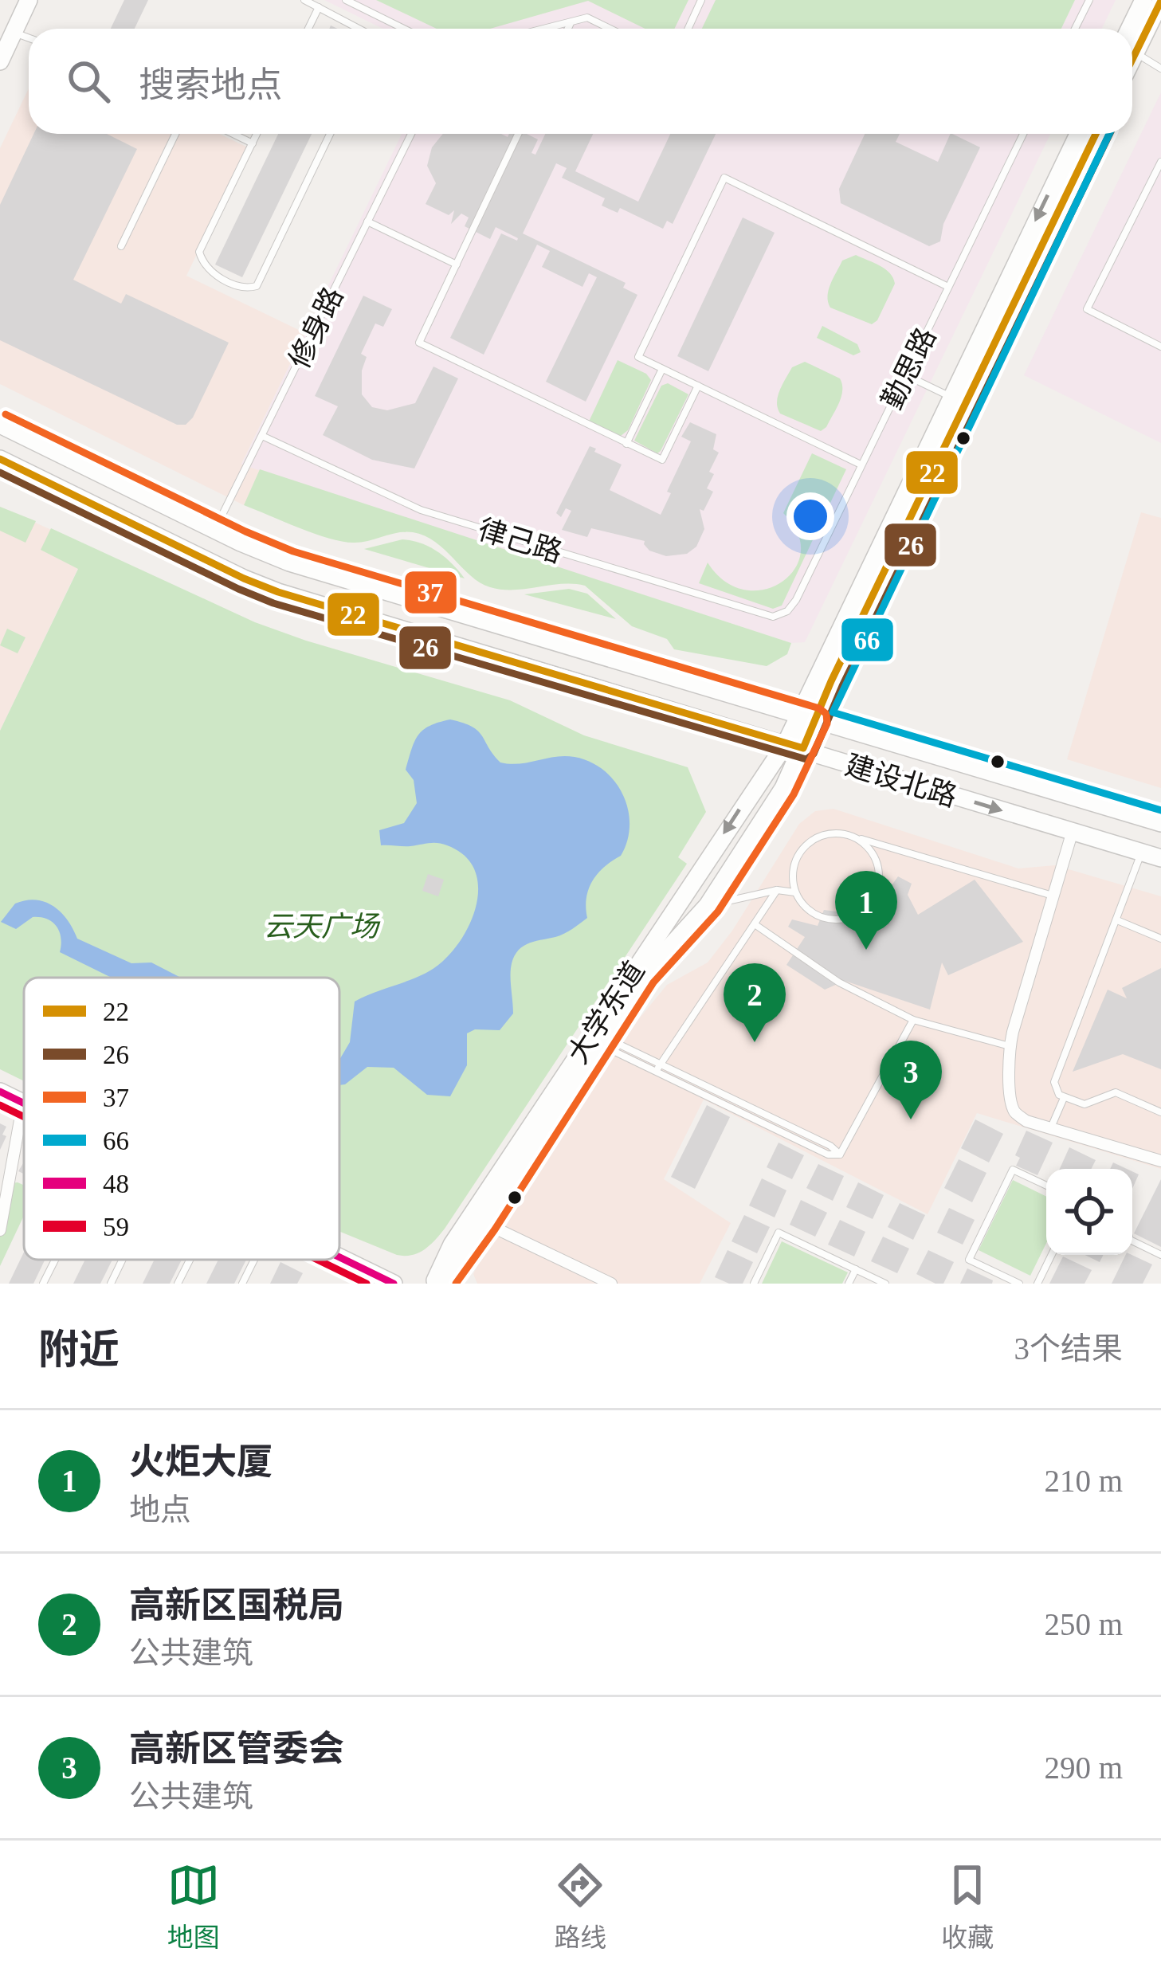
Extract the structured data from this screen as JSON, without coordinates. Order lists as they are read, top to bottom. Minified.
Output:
{"streets":{"main road":["建设北路","大学东道"],"lane":["修身路","勤思路","律己路"]},"crossings":[["修身路","律己路"],["修身路","建设北路"],["勤思路","律己路"],["建设北路","大学东道"]],"parks":["云天广场"],"lines":["transit line 22","transit line 26","transit line 66","transit line 37","transit line 48","transit line 59"],"legend":["22","26","37","66","48","59"],"page":{"search":"搜索地点","pins":["1","2","3"],"heading":["附近","3个结果"],"list":[{"mark":"1","name":"火炬大厦","note":"地点","value":"210 m"},{"mark":"2","name":"高新区国税局","note":"公共建筑","value":"250 m"},{"mark":"3","name":"高新区管委会","note":"公共建筑","value":"290 m"}],"nav":["地图","路线","收藏"]}}
